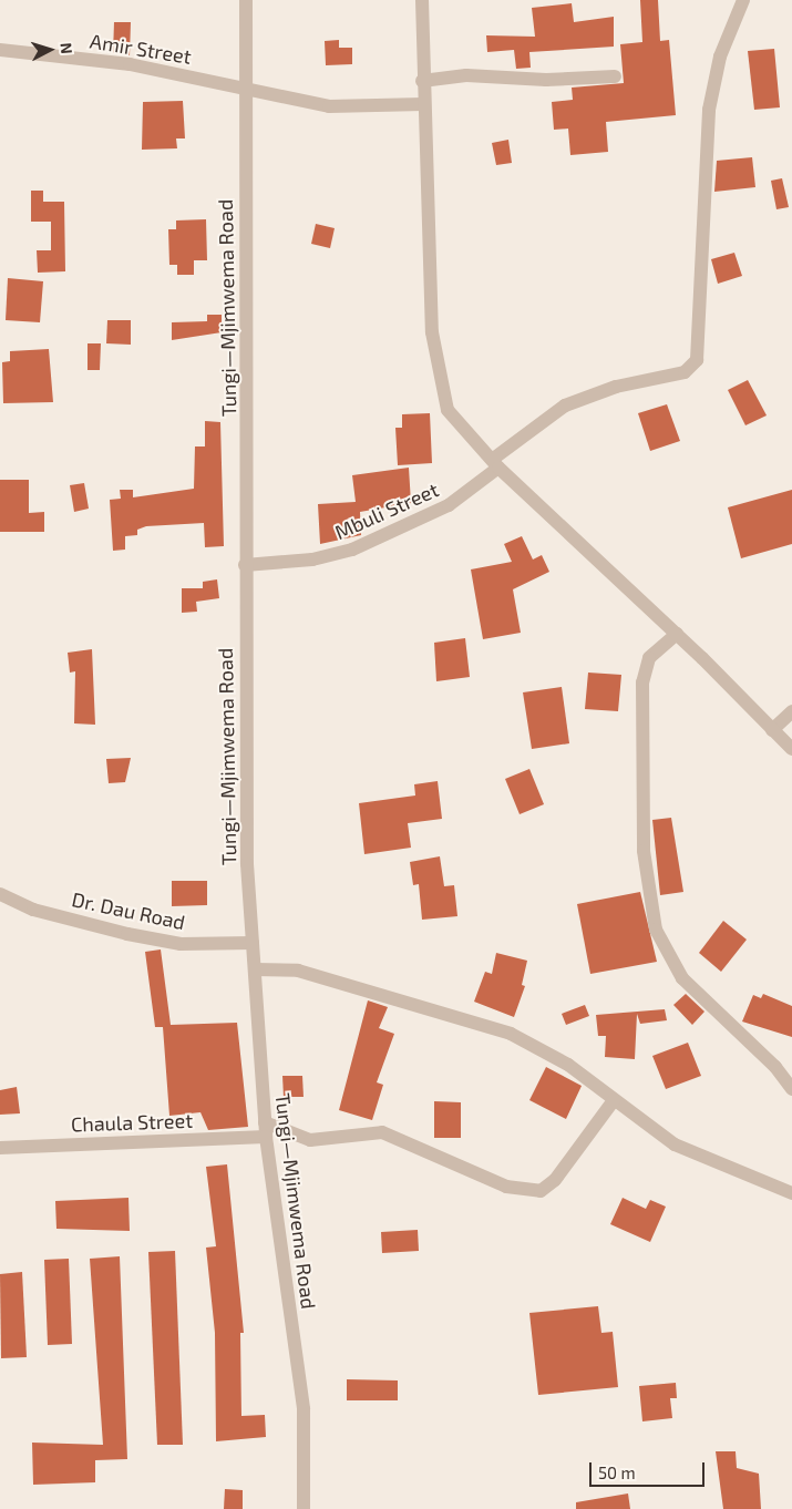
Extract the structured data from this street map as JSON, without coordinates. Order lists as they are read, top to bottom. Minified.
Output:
{"streets":{"street":["Amir Street","Tungi—Mjimwema Road","Mbuli Street","Dr. Dau Road","Chaula Street"]},"crossings":[["Amir Street","Tungi—Mjimwema Road"],["Tungi—Mjimwema Road","Mbuli Street"],["Tungi—Mjimwema Road","Dr. Dau Road"],["Tungi—Mjimwema Road","Chaula Street"]],"scale_bar":"50 m","north":"right"}
